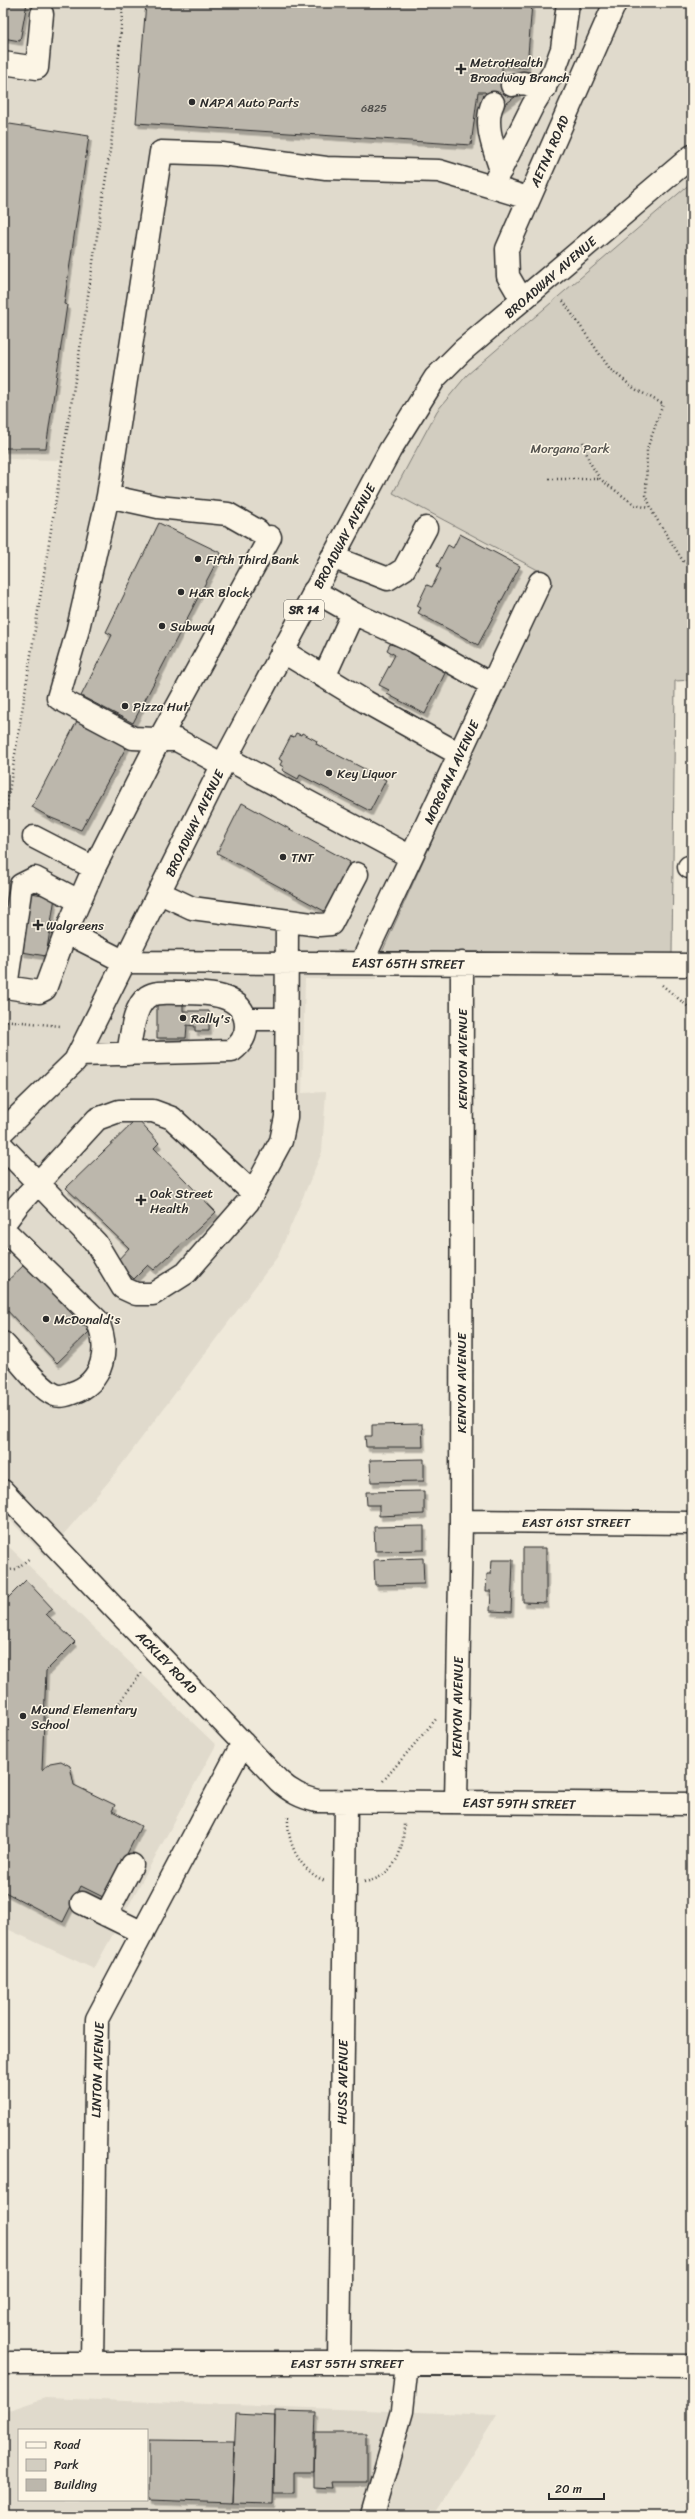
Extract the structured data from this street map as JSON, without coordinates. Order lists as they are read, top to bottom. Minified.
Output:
{"streets":{"street":["AETNA ROAD","BROADWAY AVENUE","SR 14","MORGANA AVENUE","EAST 65TH STREET","KENYON AVENUE","EAST 61ST STREET","ACKLEY ROAD","EAST 59TH STREET","LINTON AVENUE","HUSS AVENUE","EAST 55TH STREET"]},"crossings":[["AETNA ROAD","BROADWAY AVENUE"],["BROADWAY AVENUE","EAST 65TH STREET"],["MORGANA AVENUE","EAST 65TH STREET"],["EAST 65TH STREET","KENYON AVENUE"],["KENYON AVENUE","EAST 61ST STREET"],["KENYON AVENUE","EAST 59TH STREET"],["ACKLEY ROAD","EAST 59TH STREET"],["ACKLEY ROAD","LINTON AVENUE"],["ACKLEY ROAD","HUSS AVENUE"],["EAST 59TH STREET","HUSS AVENUE"],["LINTON AVENUE","EAST 55TH STREET"],["HUSS AVENUE","EAST 55TH STREET"]],"parks":["Morgana Park"],"places":{"health":["MetroHealth Broadway Branch","Walgreens","Oak Street Health"],"other":["NAPA Auto Parts","Fifth Third Bank","H&R Block","Subway","Pizza Hut","Key Liquor","TNT","Rally's","McDonald's","Mound Elementary School"]},"house_numbers":["6825"],"legend":["Road","Park","Building"],"scale_bar":"20 m"}
